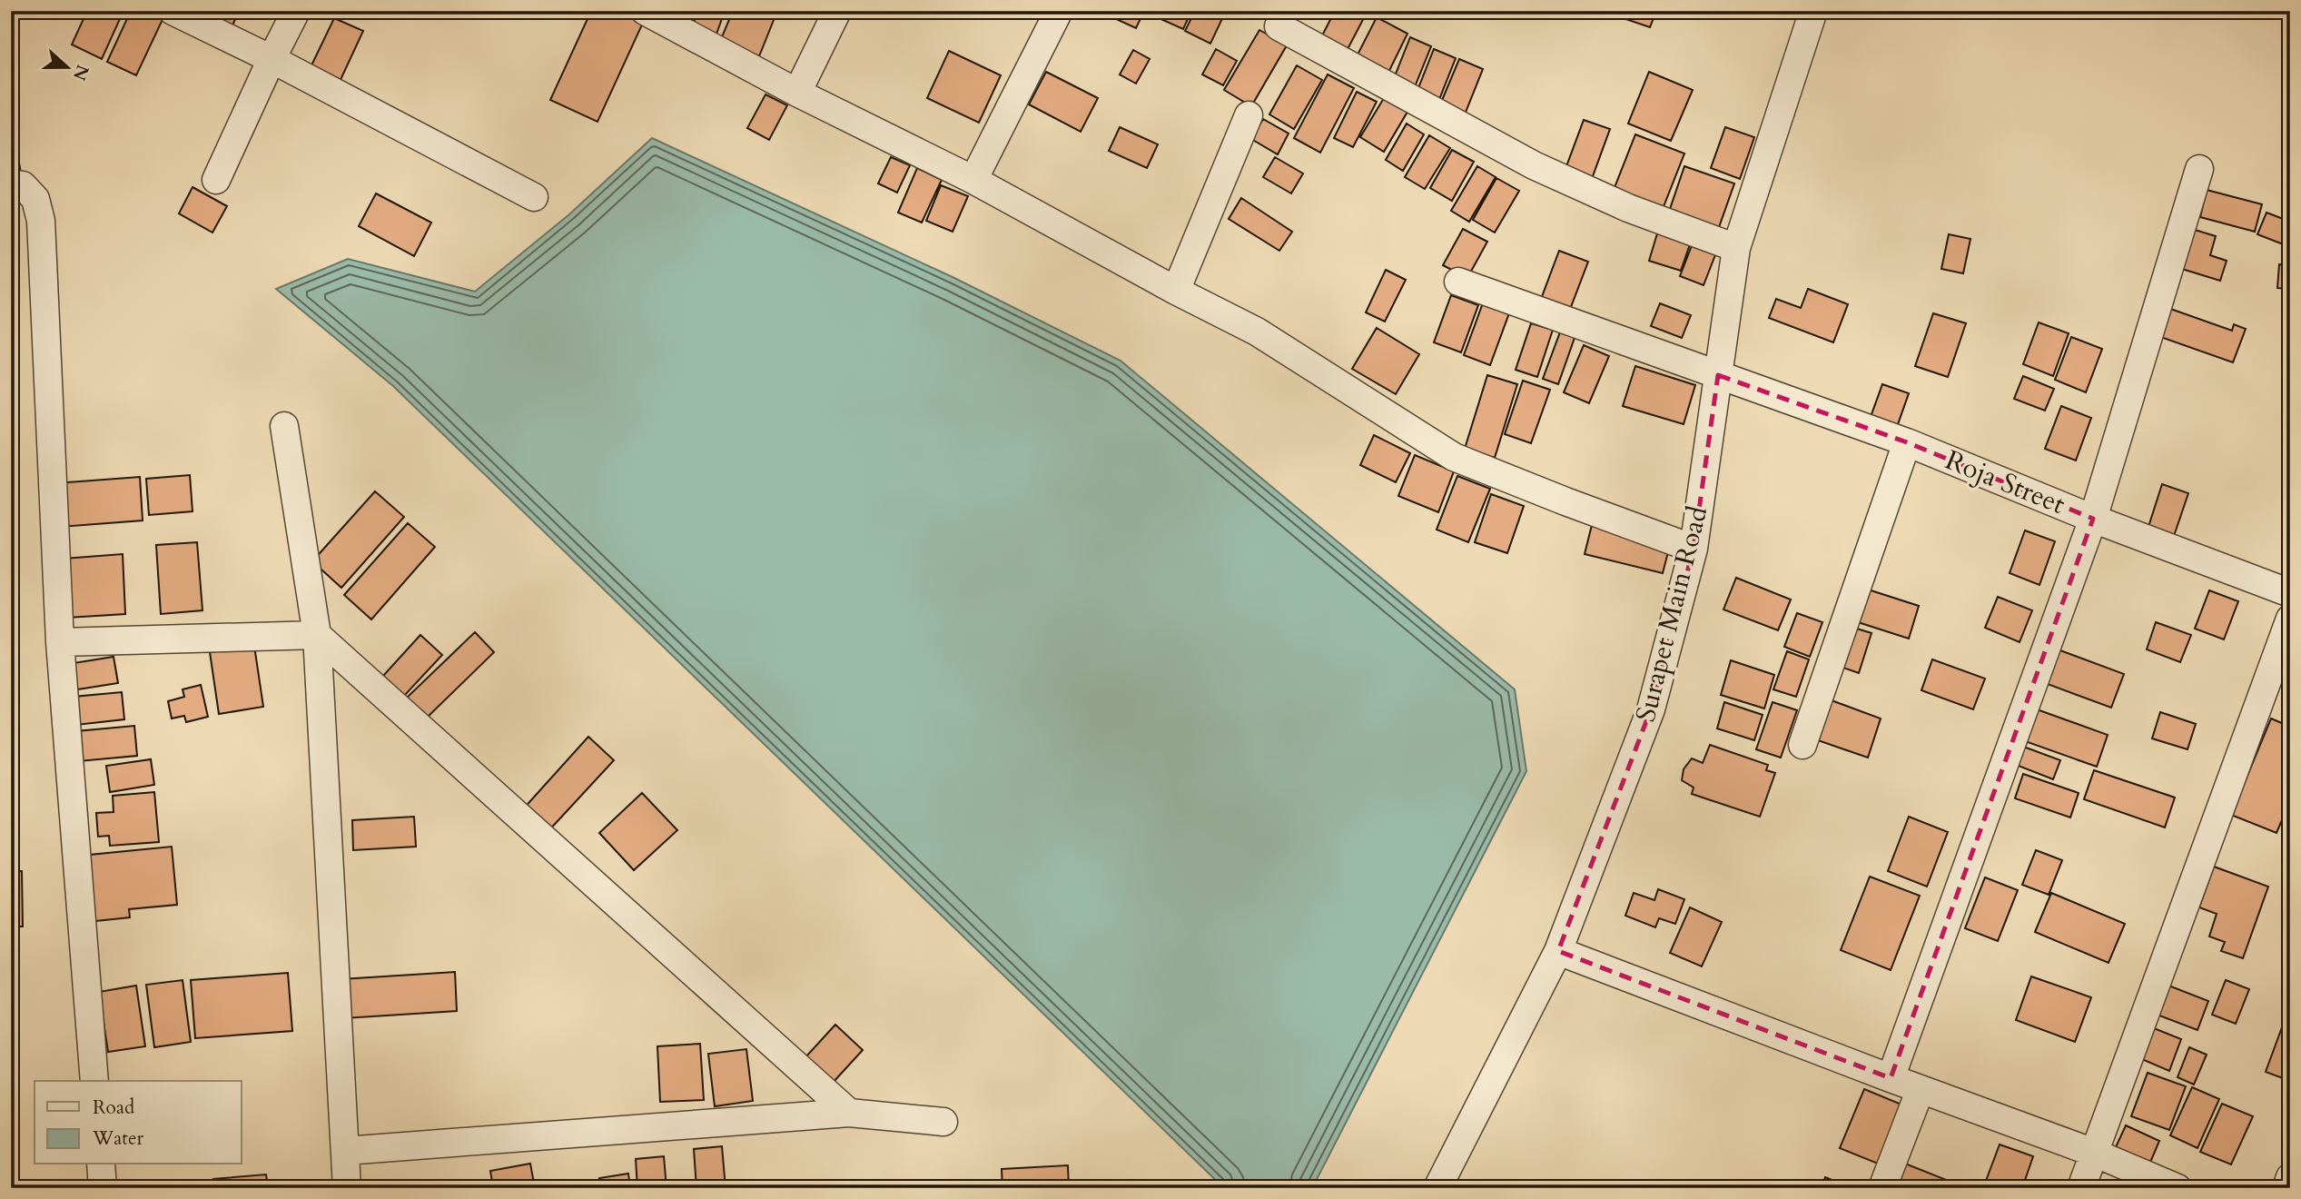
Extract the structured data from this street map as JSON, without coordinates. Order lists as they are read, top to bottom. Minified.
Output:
{"streets":{"street":["Roja Street","Surapet Main Road"]},"crossings":[["Roja Street","Surapet Main Road"]],"legend":["Road","Water"],"north":"right"}
